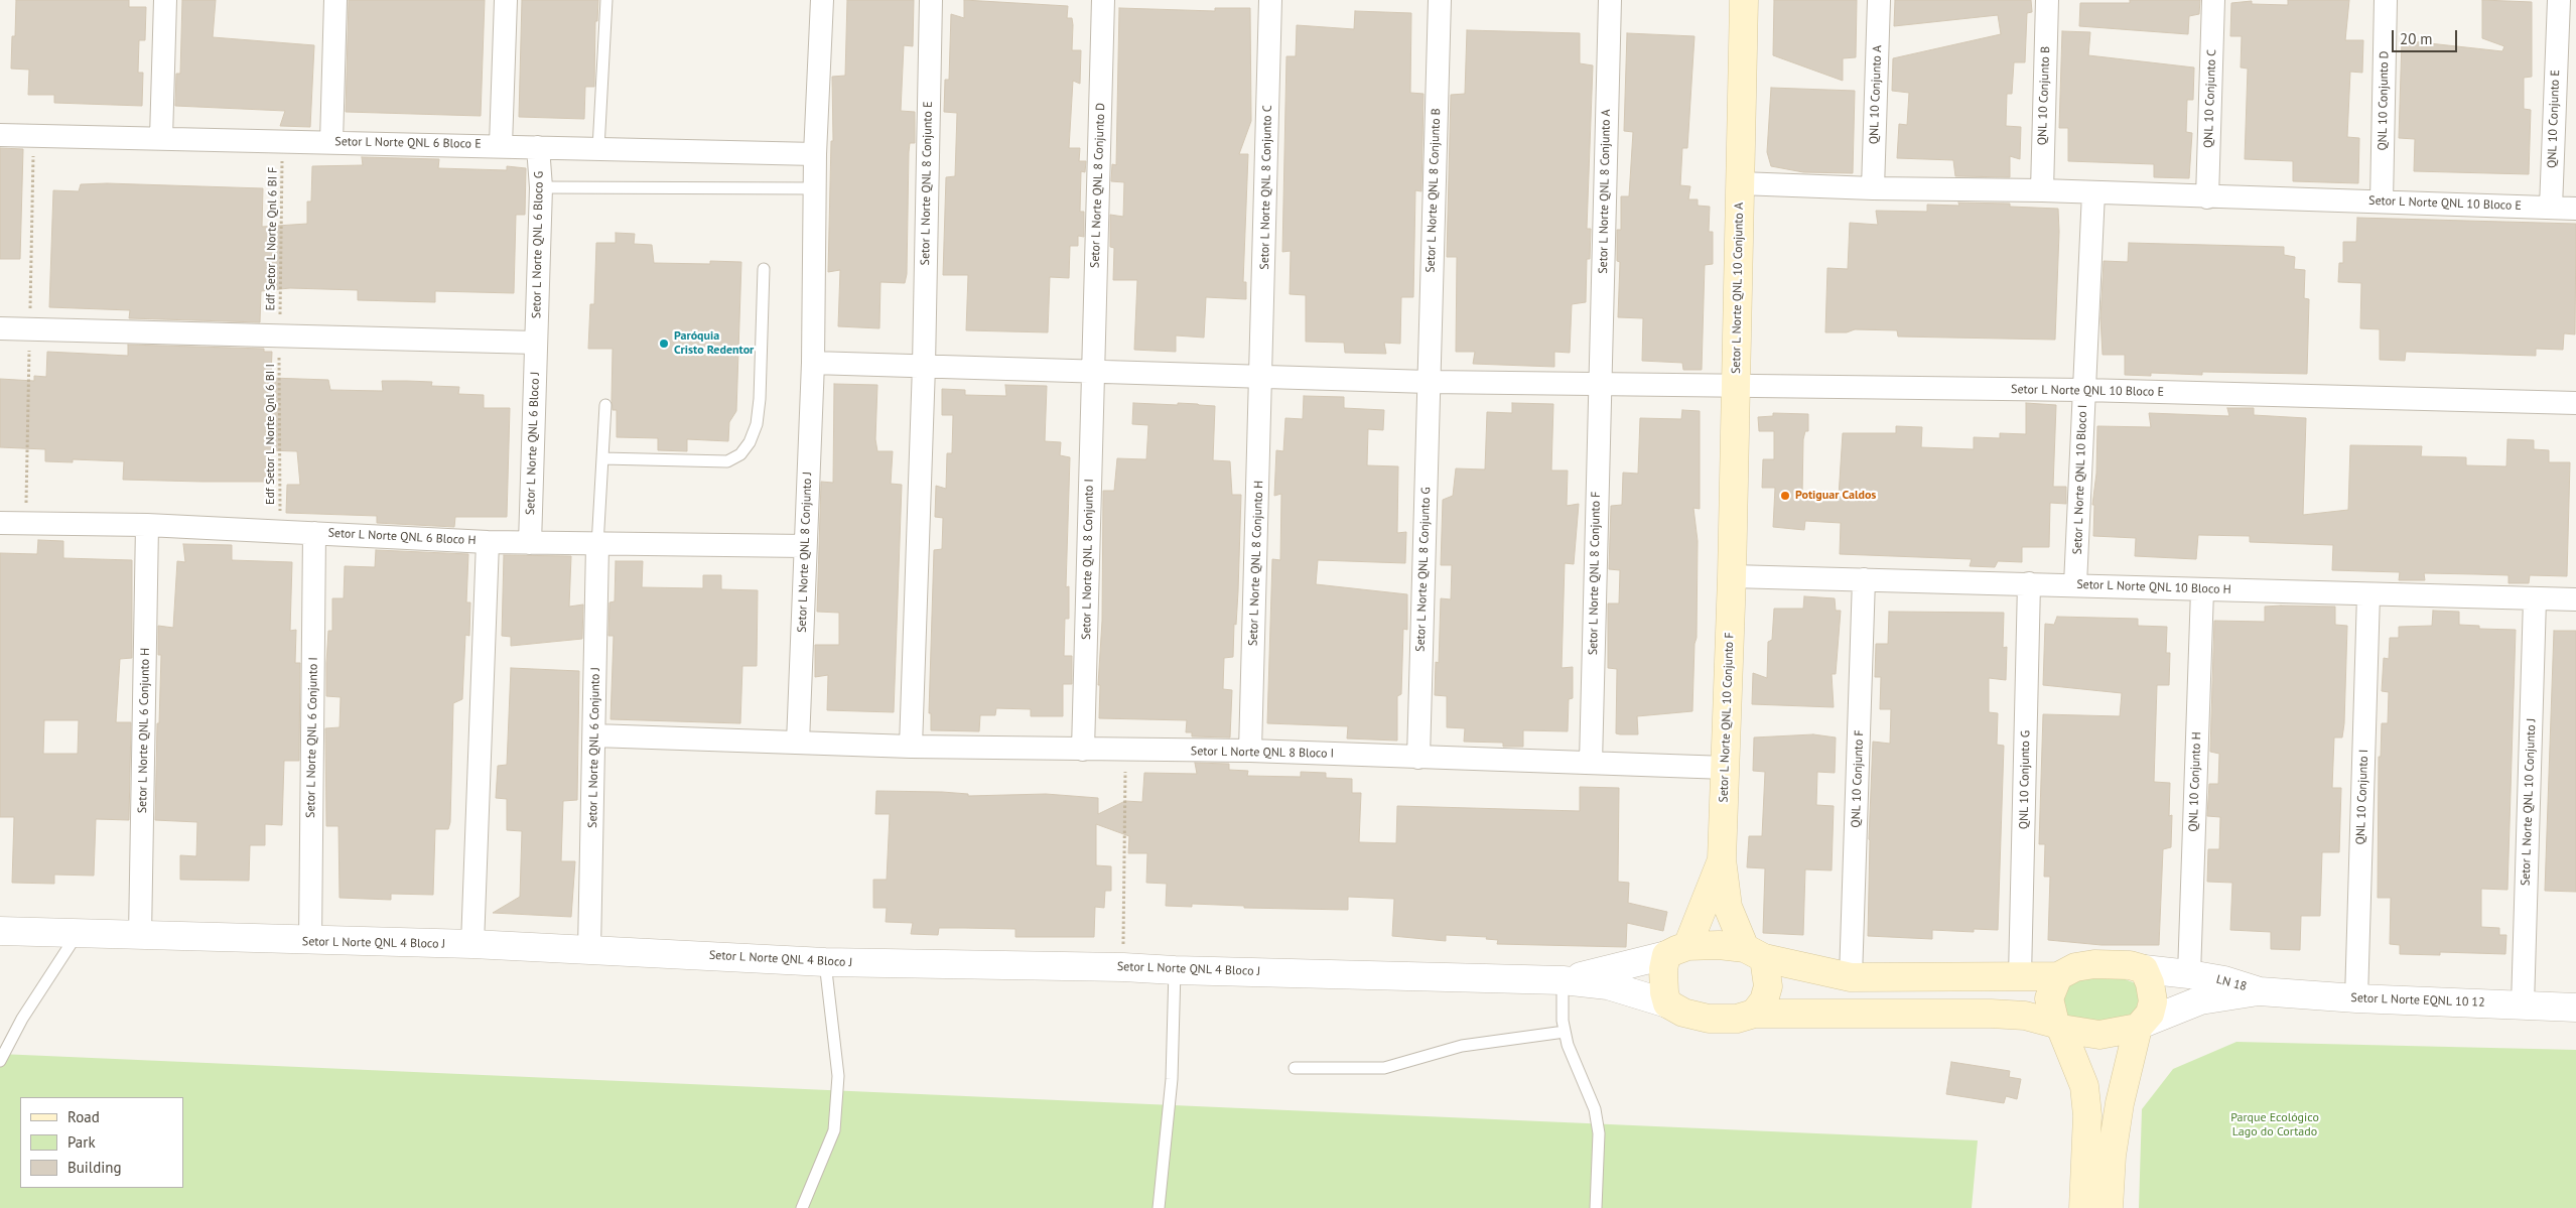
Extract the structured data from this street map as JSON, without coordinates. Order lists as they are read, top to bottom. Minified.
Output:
{"streets":{"main road":["Setor L Norte QNL 10 Conjunto A","Setor L Norte QNL 10 Conjunto F"],"street":["QNL 10 Conjunto A","QNL 10 Conjunto B","QNL 10 Conjunto C","QNL 10 Conjunto D","QNL 10 Conjunto E","Setor L Norte QNL 6 Bloco E","Setor L Norte QNL 8 Conjunto E","Setor L Norte QNL 8 Conjunto D","Setor L Norte QNL 8 Conjunto C","Setor L Norte QNL 8 Conjunto B","Setor L Norte QNL 8 Conjunto A","Setor L Norte QNL 10 Bloco E","Setor L Norte QNL 6 Bloco G","Setor L Norte QNL 6 Bloco J","Setor L Norte QNL 10 Bloco I","Setor L Norte QNL 6 Bloco H","Setor L Norte QNL 8 Conjunto J","Setor L Norte QNL 8 Conjunto I","Setor L Norte QNL 8 Conjunto H","Setor L Norte QNL 8 Conjunto G","Setor L Norte QNL 8 Conjunto F","Setor L Norte QNL 10 Bloco H","Setor L Norte QNL 6 Conjunto H","Setor L Norte QNL 6 Conjunto I","Setor L Norte QNL 6 Conjunto J","Setor L Norte QNL 8 Bloco I","QNL 10 Conjunto F","QNL 10 Conjunto G","QNL 10 Conjunto H","QNL 10 Conjunto I","Setor L Norte QNL 10 Conjunto J","Setor L Norte QNL 4 Bloco J","LN 18","Setor L Norte EQNL 10 12"],"path":["Edf Setor L Norte Qnl 6 BI F","Edf Setor L Norte Qnl 6 BI I"]},"crossings":[["QNL 10 Conjunto A","Setor L Norte QNL 10 Bloco E"],["QNL 10 Conjunto B","Setor L Norte QNL 10 Bloco E"],["QNL 10 Conjunto C","Setor L Norte QNL 10 Bloco E"],["QNL 10 Conjunto D","Setor L Norte QNL 10 Bloco E"],["QNL 10 Conjunto E","Setor L Norte QNL 10 Bloco E"],["Setor L Norte QNL 6 Bloco E","Edf Setor L Norte Qnl 6 BI F"],["Setor L Norte QNL 6 Bloco E","Setor L Norte QNL 6 Bloco G"],["Setor L Norte QNL 8 Conjunto E","Setor L Norte QNL 10 Bloco E"],["Setor L Norte QNL 8 Conjunto D","Setor L Norte QNL 10 Bloco E"],["Setor L Norte QNL 8 Conjunto D","Setor L Norte QNL 8 Conjunto I"],["Setor L Norte QNL 8 Conjunto C","Setor L Norte QNL 10 Bloco E"],["Setor L Norte QNL 8 Conjunto C","Setor L Norte QNL 8 Conjunto H"],["Setor L Norte QNL 8 Conjunto B","Setor L Norte QNL 10 Bloco E"],["Setor L Norte QNL 8 Conjunto B","Setor L Norte QNL 8 Conjunto G"],["Setor L Norte QNL 8 Conjunto A","Setor L Norte QNL 10 Bloco E"],["Setor L Norte QNL 8 Conjunto A","Setor L Norte QNL 8 Conjunto F"],["Setor L Norte QNL 10 Bloco E","Setor L Norte QNL 10 Conjunto A"],["Setor L Norte QNL 10 Bloco E","Setor L Norte QNL 10 Bloco I"],["Setor L Norte QNL 10 Bloco E","Setor L Norte QNL 8 Conjunto J"],["Setor L Norte QNL 10 Bloco E","Setor L Norte QNL 8 Conjunto I"],["Setor L Norte QNL 10 Bloco E","Setor L Norte QNL 8 Conjunto H"],["Setor L Norte QNL 10 Bloco E","Setor L Norte QNL 8 Conjunto G"],["Setor L Norte QNL 10 Bloco E","Setor L Norte QNL 8 Conjunto F"],["Edf Setor L Norte Qnl 6 BI F","Edf Setor L Norte Qnl 6 BI I"],["Setor L Norte QNL 6 Bloco G","Setor L Norte QNL 6 Bloco J"],["Setor L Norte QNL 10 Conjunto A","Setor L Norte QNL 10 Bloco H"],["Setor L Norte QNL 10 Conjunto A","Setor L Norte QNL 10 Conjunto F"],["Edf Setor L Norte Qnl 6 BI I","Setor L Norte QNL 6 Bloco H"],["Setor L Norte QNL 6 Bloco J","Setor L Norte QNL 6 Bloco H"],["Setor L Norte QNL 10 Bloco I","Setor L Norte QNL 10 Bloco H"],["Setor L Norte QNL 6 Bloco H","Setor L Norte QNL 8 Conjunto J"],["Setor L Norte QNL 6 Bloco H","Setor L Norte QNL 6 Conjunto H"],["Setor L Norte QNL 6 Bloco H","Setor L Norte QNL 6 Conjunto I"],["Setor L Norte QNL 6 Bloco H","Setor L Norte QNL 6 Conjunto J"],["Setor L Norte QNL 8 Conjunto J","Setor L Norte QNL 8 Bloco I"],["Setor L Norte QNL 8 Conjunto I","Setor L Norte QNL 8 Bloco I"],["Setor L Norte QNL 8 Conjunto H","Setor L Norte QNL 8 Bloco I"],["Setor L Norte QNL 8 Conjunto G","Setor L Norte QNL 8 Bloco I"],["Setor L Norte QNL 8 Conjunto F","Setor L Norte QNL 8 Bloco I"],["Setor L Norte QNL 10 Bloco H","Setor L Norte QNL 10 Conjunto F"],["Setor L Norte QNL 10 Bloco H","QNL 10 Conjunto F"],["Setor L Norte QNL 10 Bloco H","QNL 10 Conjunto G"],["Setor L Norte QNL 10 Bloco H","QNL 10 Conjunto H"],["Setor L Norte QNL 10 Bloco H","QNL 10 Conjunto I"],["Setor L Norte QNL 10 Bloco H","Setor L Norte QNL 10 Conjunto J"],["Setor L Norte QNL 10 Conjunto F","Setor L Norte QNL 8 Bloco I"],["Setor L Norte QNL 6 Conjunto H","Setor L Norte QNL 4 Bloco J"],["Setor L Norte QNL 6 Conjunto I","Setor L Norte QNL 4 Bloco J"],["Setor L Norte QNL 6 Conjunto J","Setor L Norte QNL 8 Bloco I"],["Setor L Norte QNL 6 Conjunto J","Setor L Norte QNL 4 Bloco J"],["QNL 10 Conjunto H","LN 18"],["QNL 10 Conjunto I","Setor L Norte EQNL 10 12"],["Setor L Norte QNL 10 Conjunto J","Setor L Norte EQNL 10 12"],["LN 18","Setor L Norte EQNL 10 12"]],"parks":["Parque Ecológico Lago do Cortado"],"places":["Paróquia Cristo Redentor","Potiguar Caldos"],"legend":["Road","Park","Building"],"scale_bar":"20 m"}
